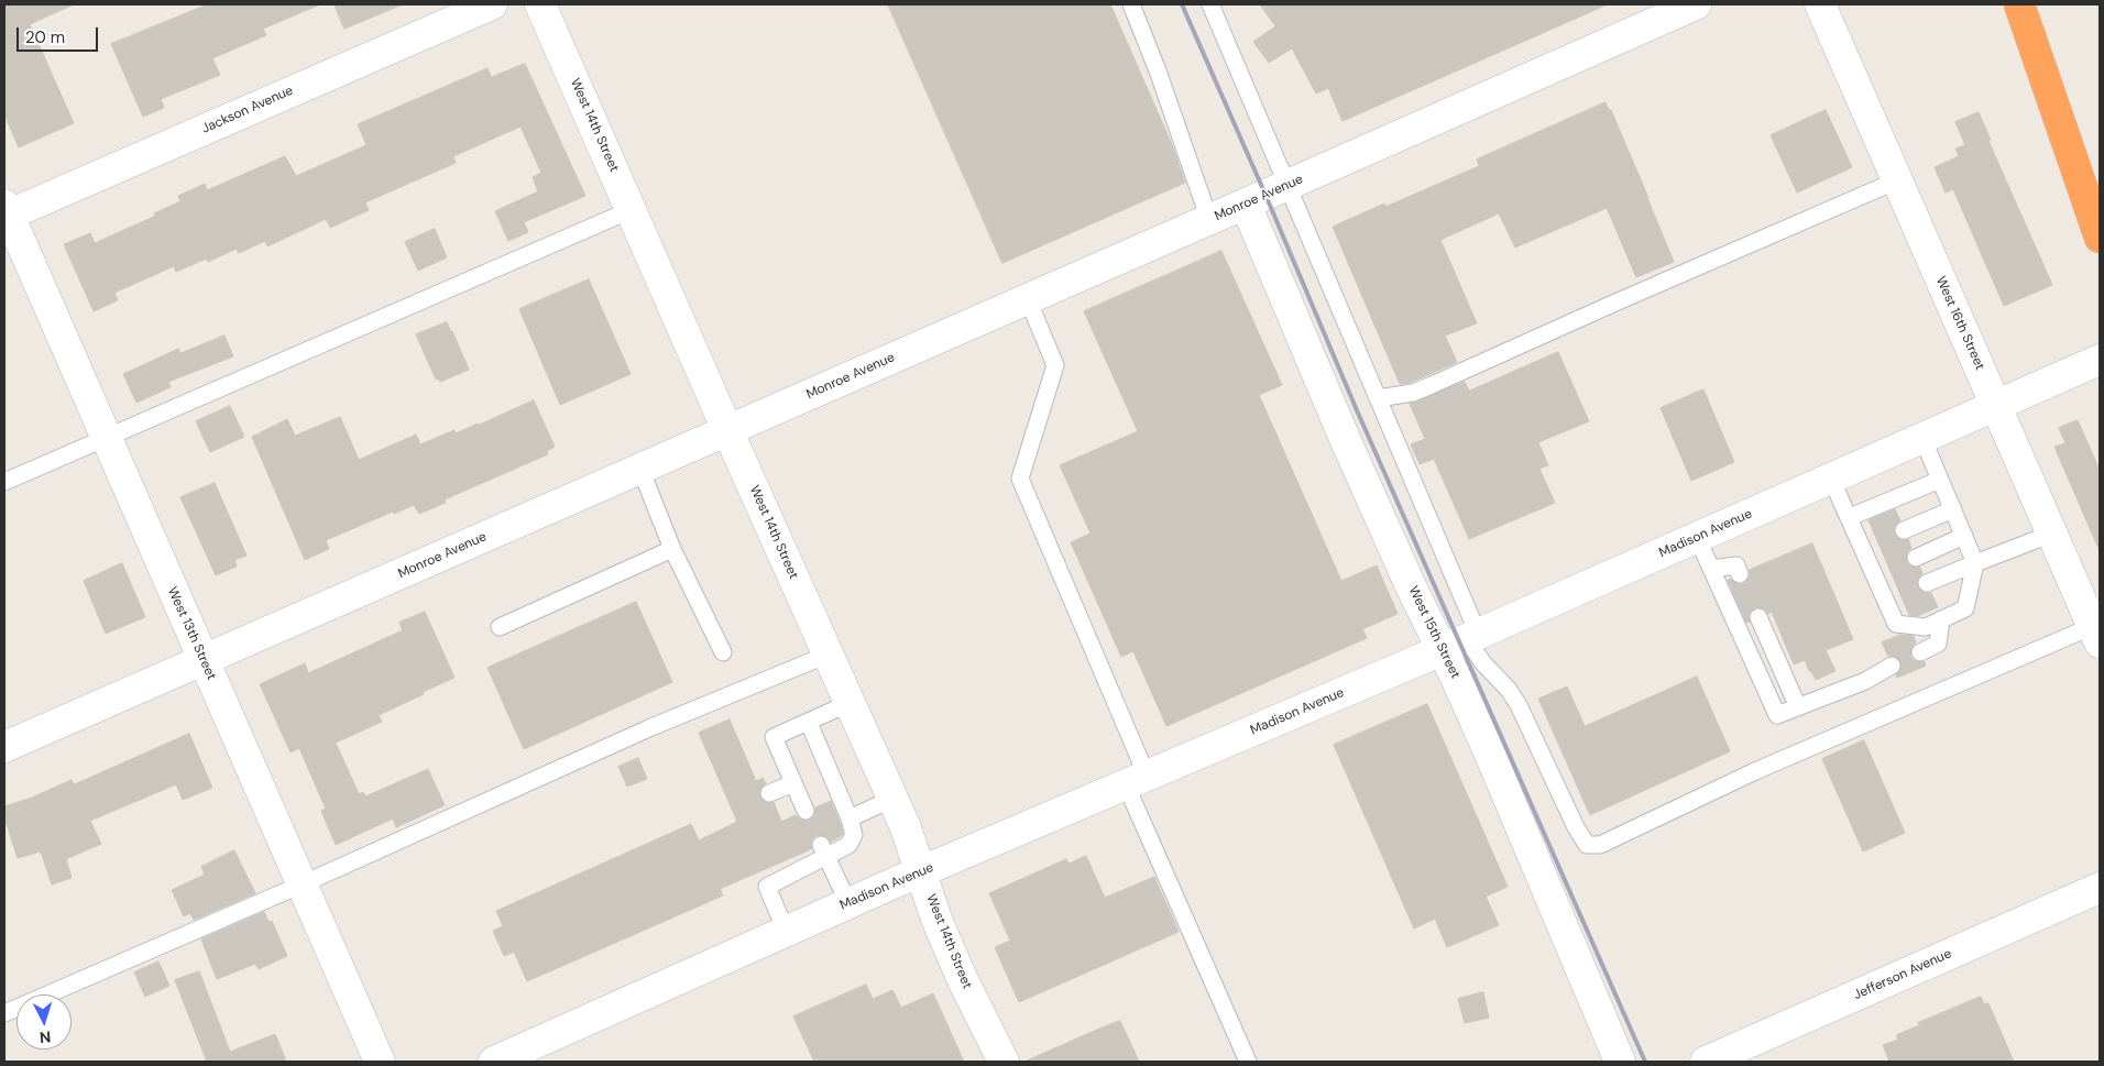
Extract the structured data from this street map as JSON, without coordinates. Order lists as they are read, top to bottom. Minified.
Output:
{"streets":{"street":["Jackson Avenue","West 14th Street","Monroe Avenue","West 16th Street","Madison Avenue","West 15th Street","West 13th Street","Jefferson Avenue"]},"crossings":[["Jackson Avenue","West 13th Street"],["West 14th Street","Monroe Avenue"],["West 14th Street","Madison Avenue"],["Monroe Avenue","West 15th Street"],["Monroe Avenue","West 13th Street"],["West 16th Street","Madison Avenue"],["Madison Avenue","West 15th Street"]],"scale_bar":"20 m","north":"bottom"}
